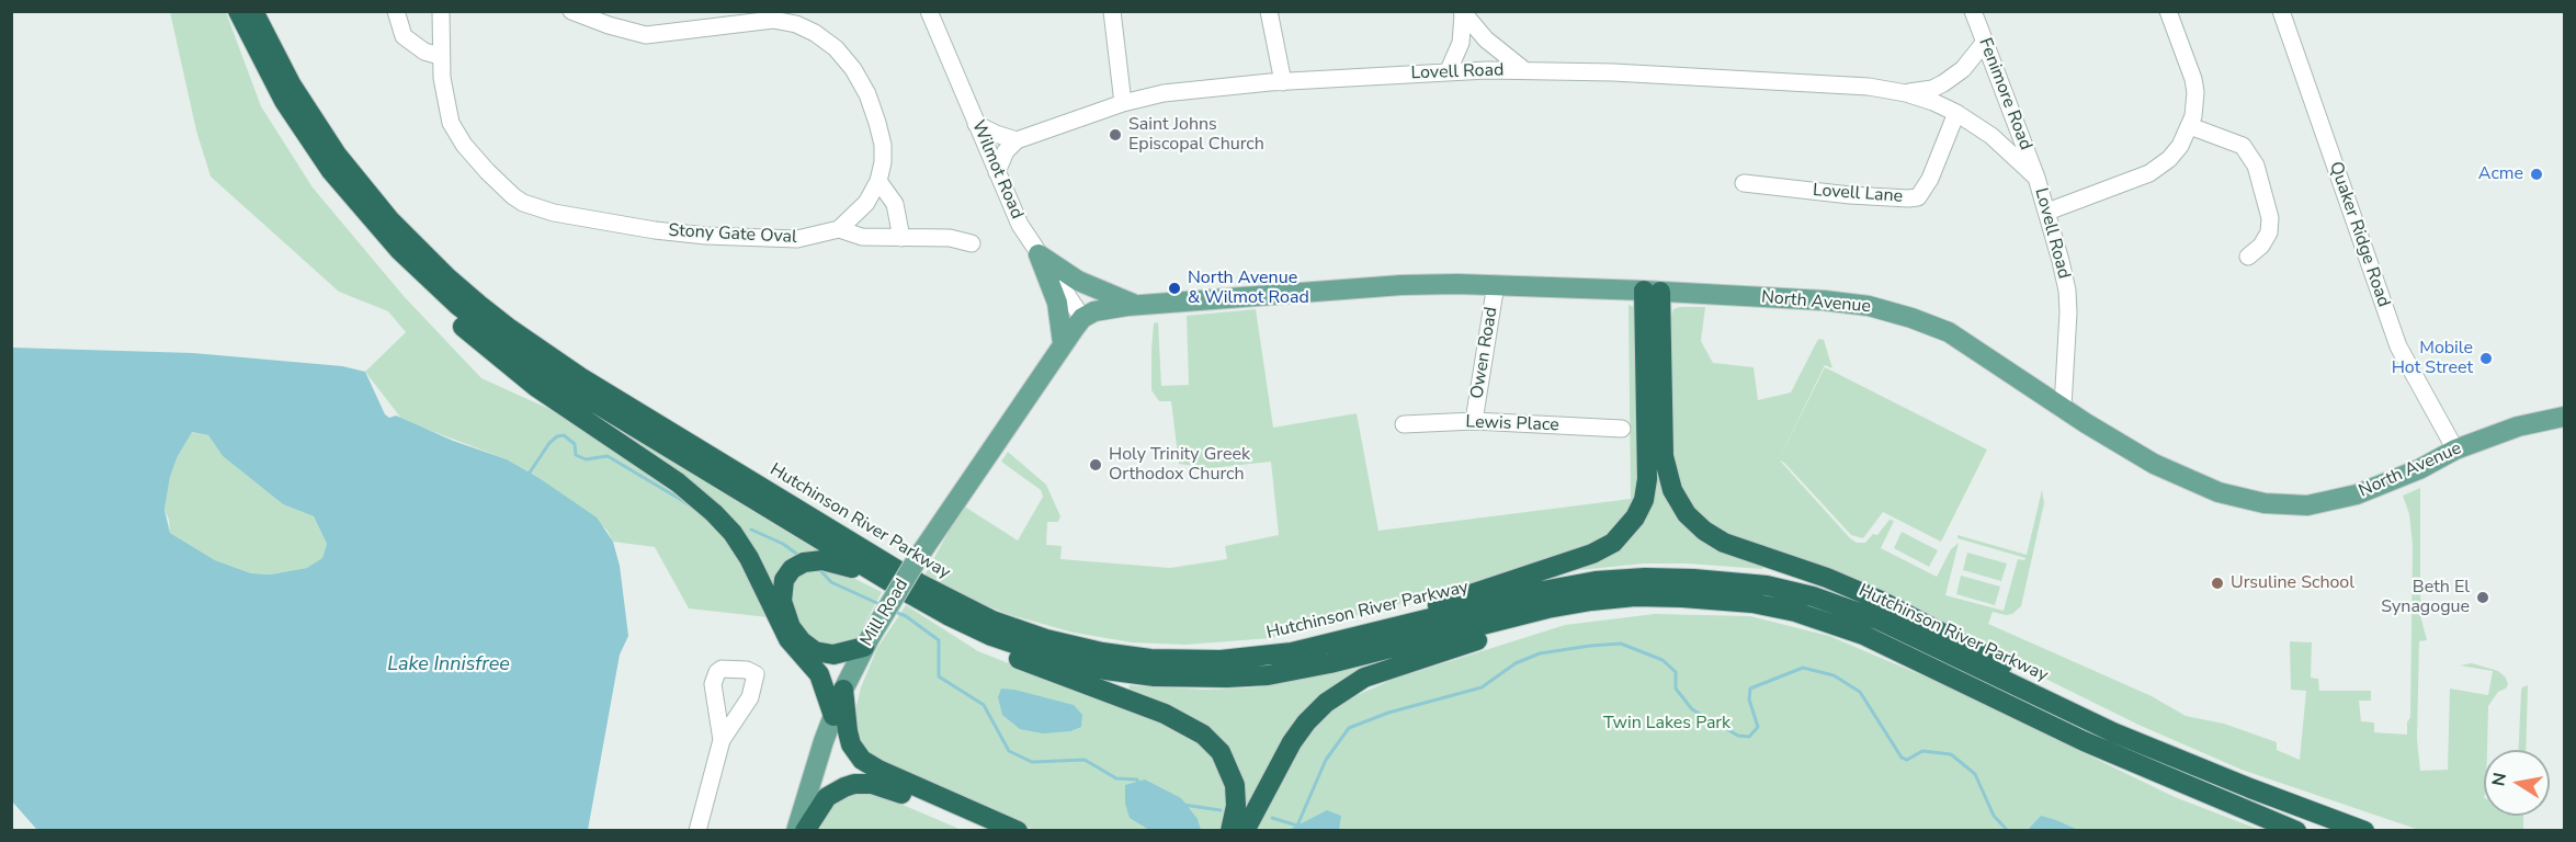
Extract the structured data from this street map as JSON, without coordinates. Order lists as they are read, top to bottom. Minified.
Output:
{"streets":{"highway":["Hutchinson River Parkway"],"main road":["North Avenue","Mill Road"],"street":["Lovell Road","Fenimore Road","Wilmot Road","Lovell Lane","Stony Gate Oval","Quaker Ridge Road","Owen Road","Lewis Place"]},"crossings":[["Lovell Road","Fenimore Road"],["Lovell Road","Lovell Lane"],["Lovell Road","North Avenue"],["Wilmot Road","North Avenue"],["Wilmot Road","Mill Road"],["Quaker Ridge Road","North Avenue"],["North Avenue","Owen Road"],["North Avenue","Mill Road"],["Owen Road","Lewis Place"]],"water":["Lake Innisfree"],"parks":["Twin Lakes Park"],"places":["Saint Johns Episcopal Church","Acme","North Avenue & Wilmot Road","Mobile Hot Street","Holy Trinity Greek Orthodox Church","Ursuline School","Beth El Synagogue"],"north":"left"}
